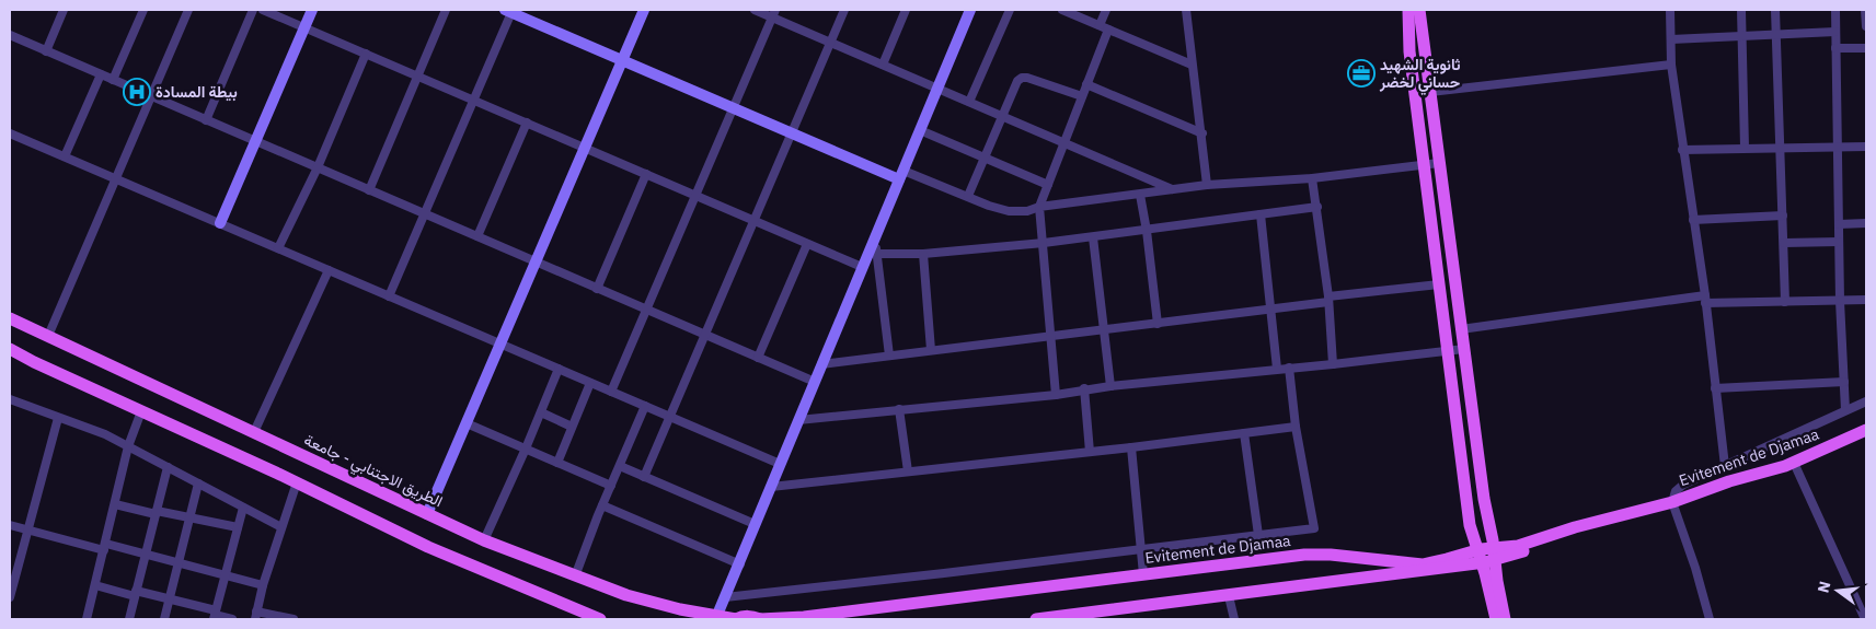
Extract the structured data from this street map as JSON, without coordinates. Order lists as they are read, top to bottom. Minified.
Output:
{"streets":{"main road":["Evitement de Djamaa","الطريق الاجتنابي - جامعة"]},"crossings":[["Evitement de Djamaa","الطريق الاجتنابي - جامعة"]],"places":{"office":["ثانوية الشهيد حساني لخضر"],"hospital":["بيطة المسادة"]},"north":"left"}
